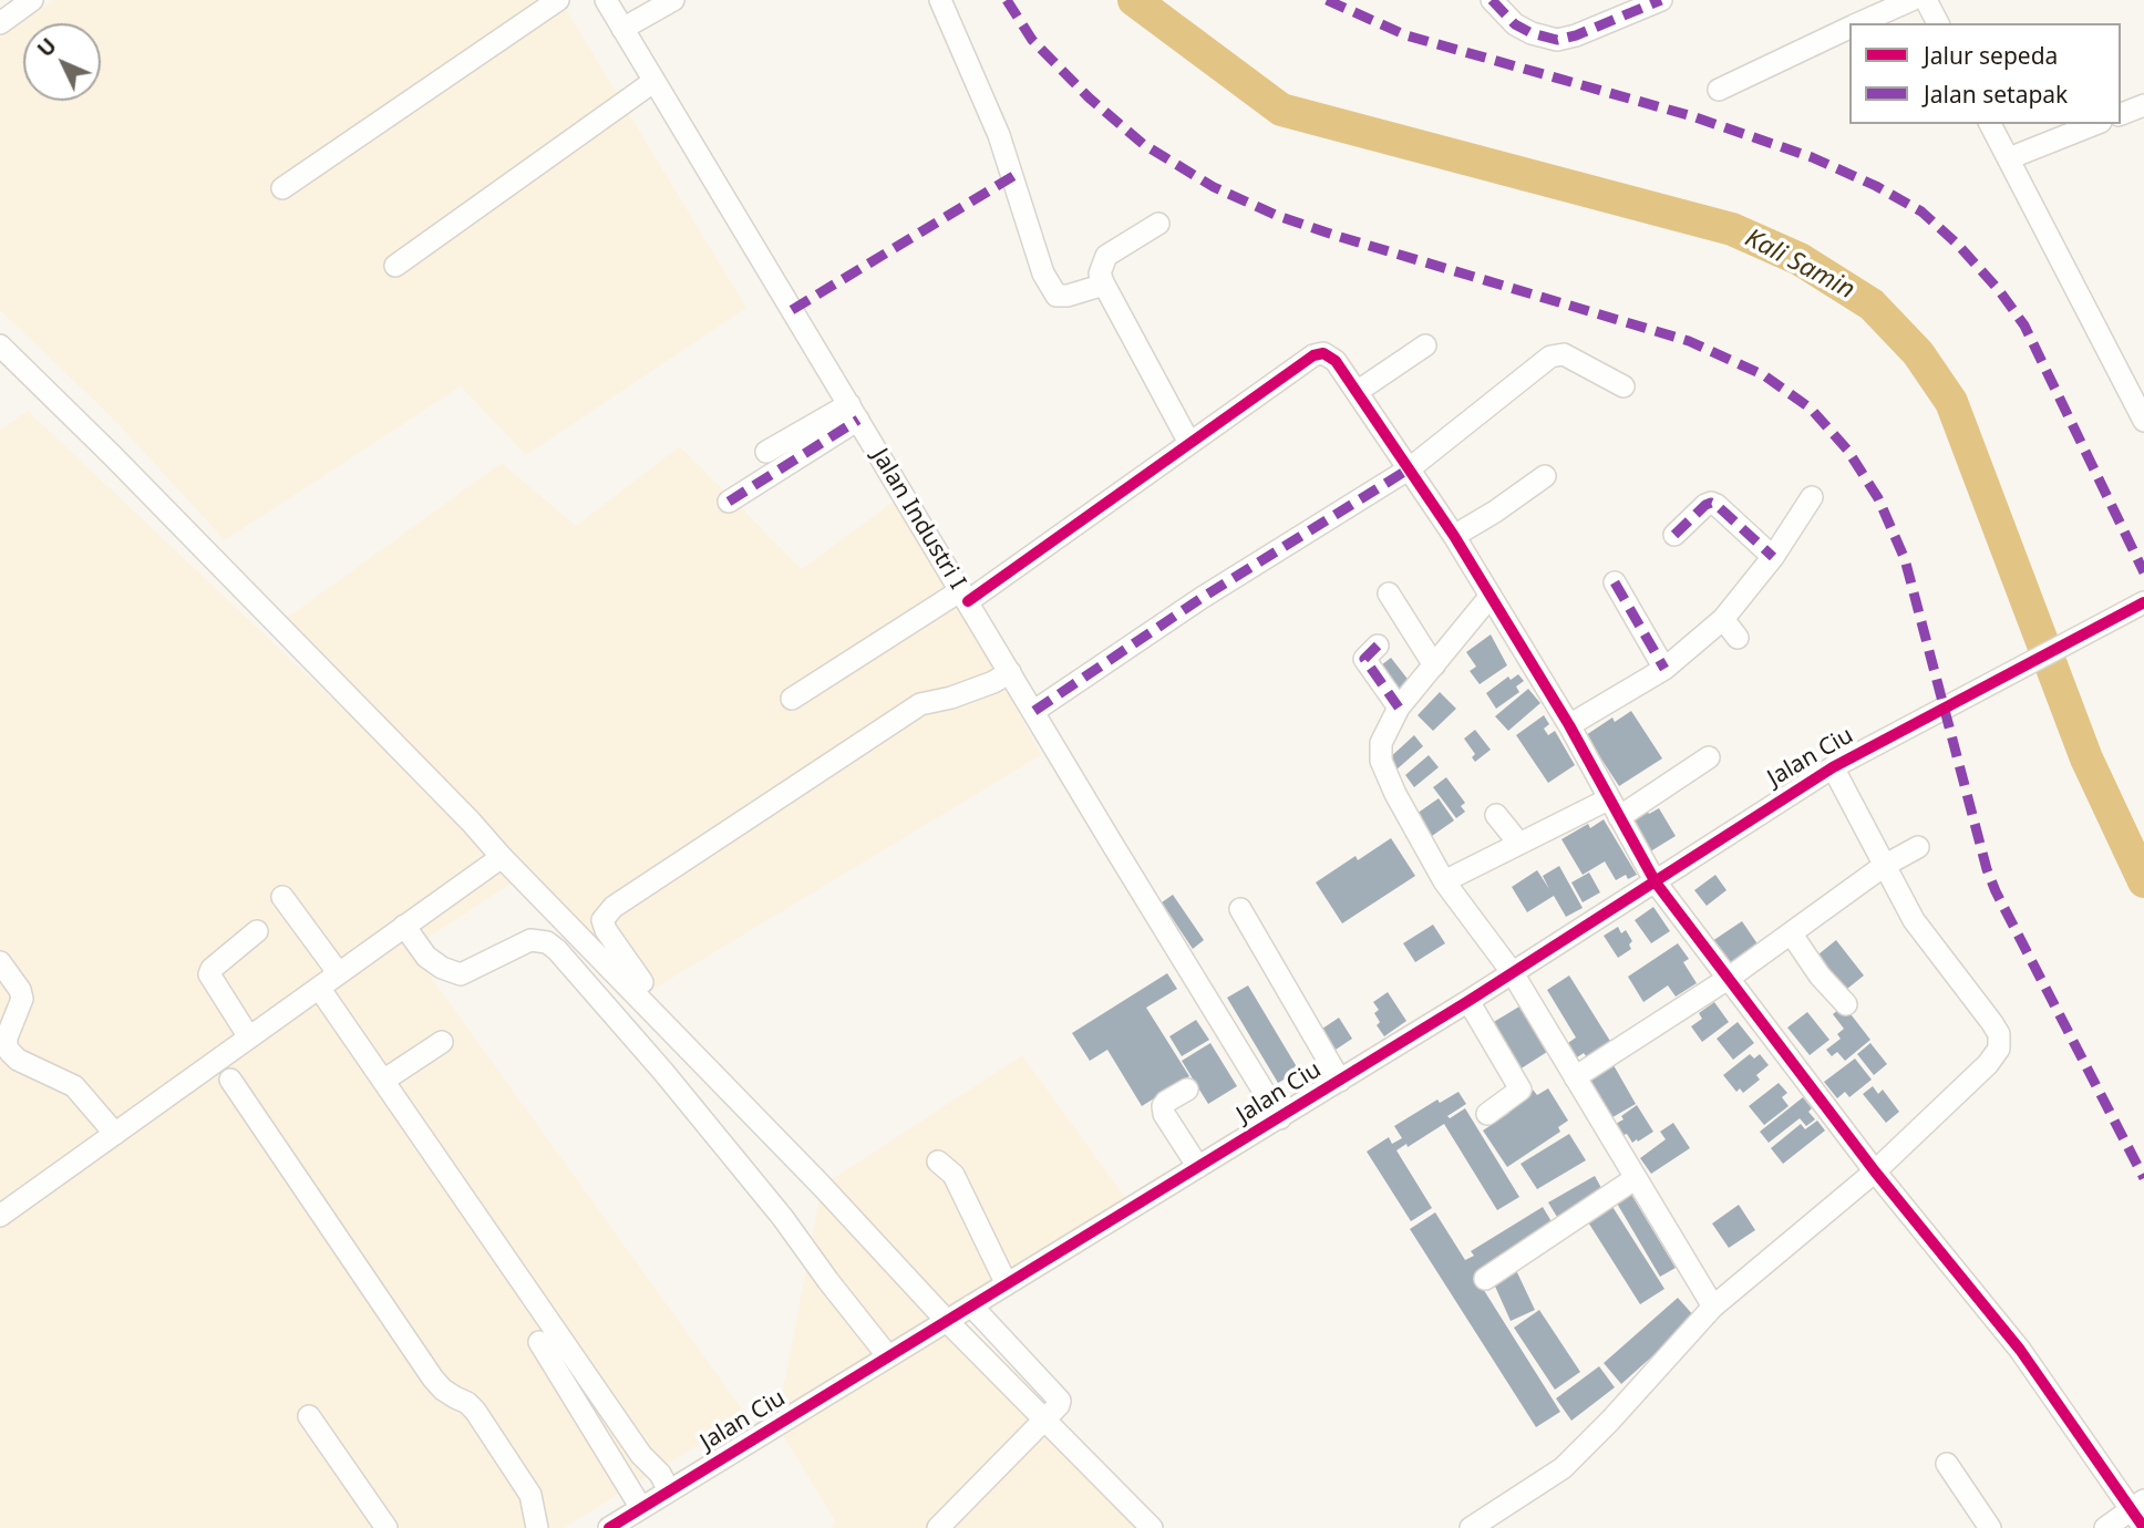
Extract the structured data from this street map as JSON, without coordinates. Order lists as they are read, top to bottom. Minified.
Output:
{"streets":{"street":["Jalan Industri I","Jalan Ciu"]},"crossings":[["Jalan Industri I","Jalan Ciu"]],"water":["Kali Samin"],"legend":["Jalur sepeda","Jalan setapak"],"north":"top left"}
